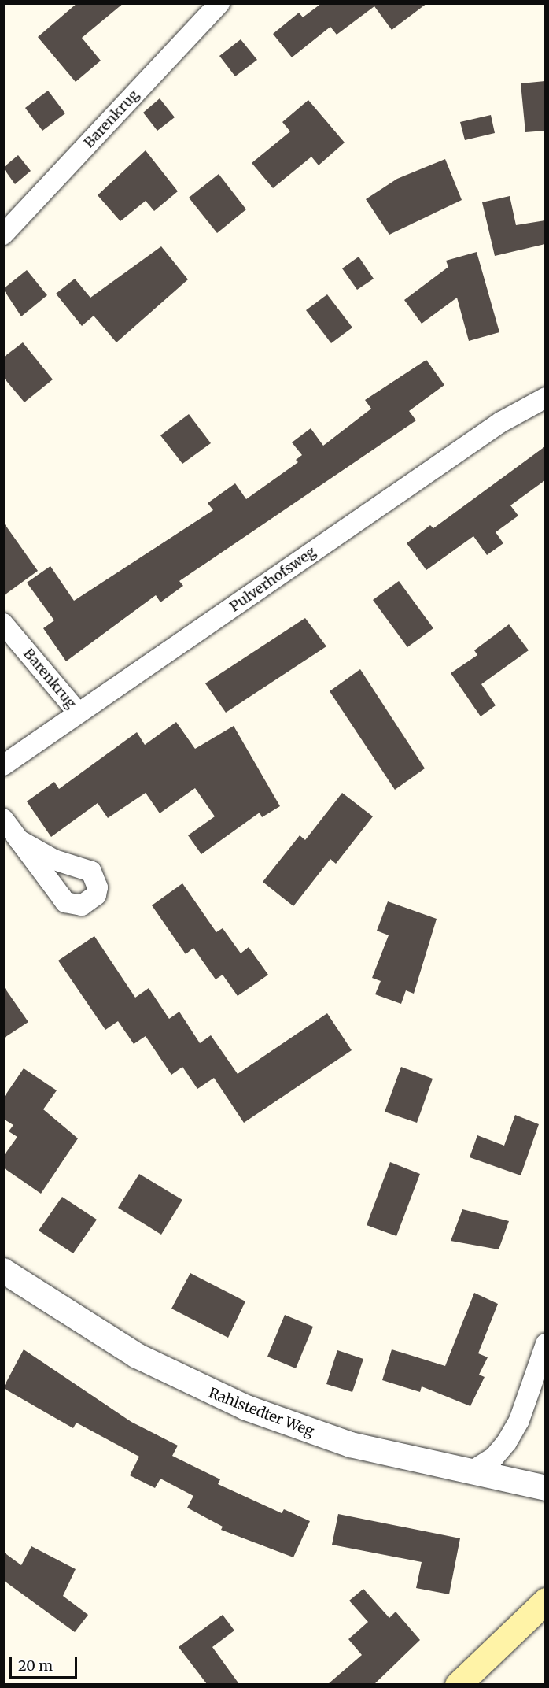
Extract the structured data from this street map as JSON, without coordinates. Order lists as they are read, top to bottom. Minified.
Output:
{"streets":{"street":["Barenkrug","Pulverhofsweg","Rahlstedter Weg"]},"crossings":[["Barenkrug","Pulverhofsweg"]],"scale_bar":"20 m"}
